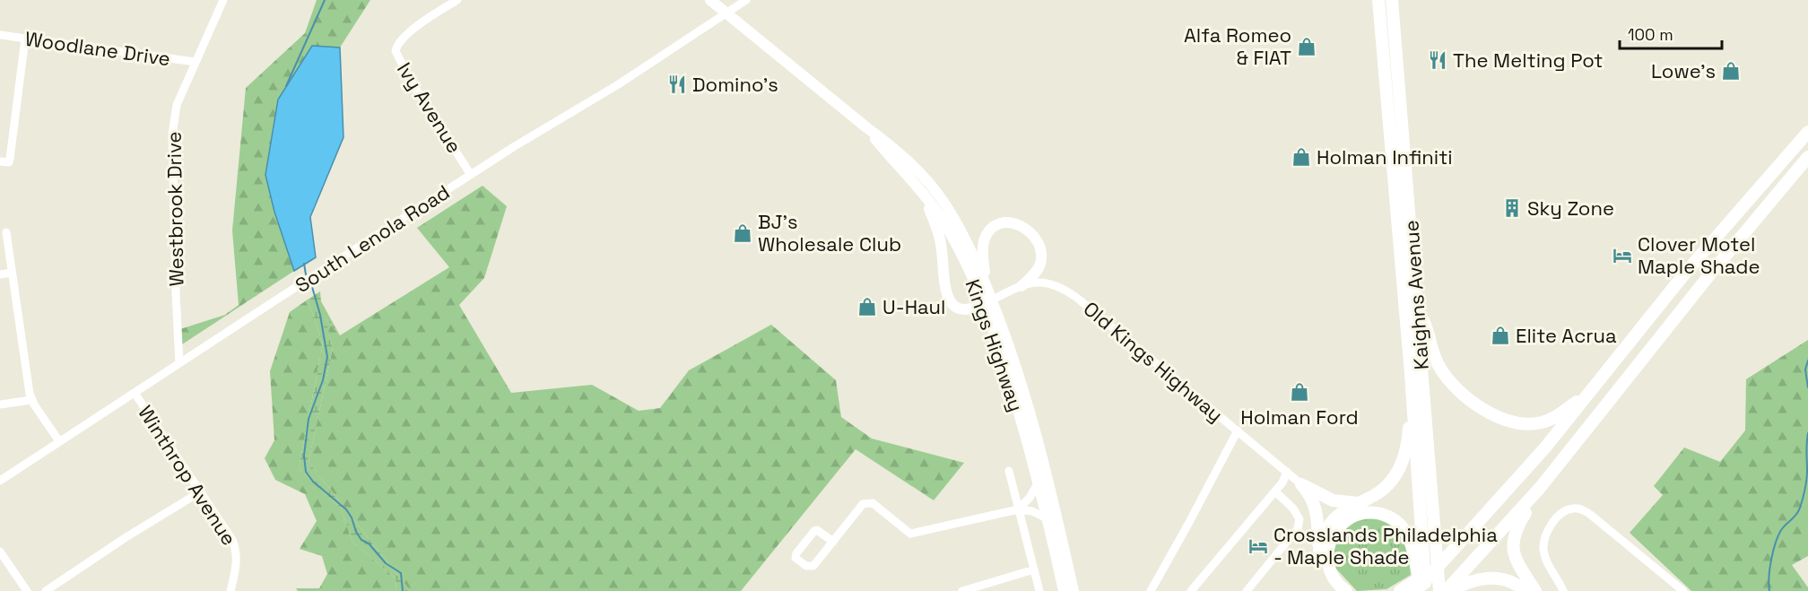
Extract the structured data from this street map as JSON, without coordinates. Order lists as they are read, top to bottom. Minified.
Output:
{"streets":{"highway":["Kaighns Avenue"],"main road":["Kings Highway"],"street":["Woodlane Drive","Ivy Avenue","Westbrook Drive","South Lenola Road","Old Kings Highway","Winthrop Avenue"]},"crossings":[["Woodlane Drive","Westbrook Drive"],["Ivy Avenue","South Lenola Road"],["Westbrook Drive","South Lenola Road"],["South Lenola Road","Kings Highway"],["South Lenola Road","Winthrop Avenue"],["Kings Highway","Old Kings Highway"]],"places":{"shop":["Alfa Romeo & FIAT","Lowe's","Holman Infiniti","BJ's Wholesale Club","U-Haul","Elite Acrua","Holman Ford"],"restaurant":["The Melting Pot","Domino's"],"building":["Sky Zone"],"hotel":["Clover Motel Maple Shade","Crosslands Philadelphia - Maple Shade"]},"scale_bar":"100 m"}
